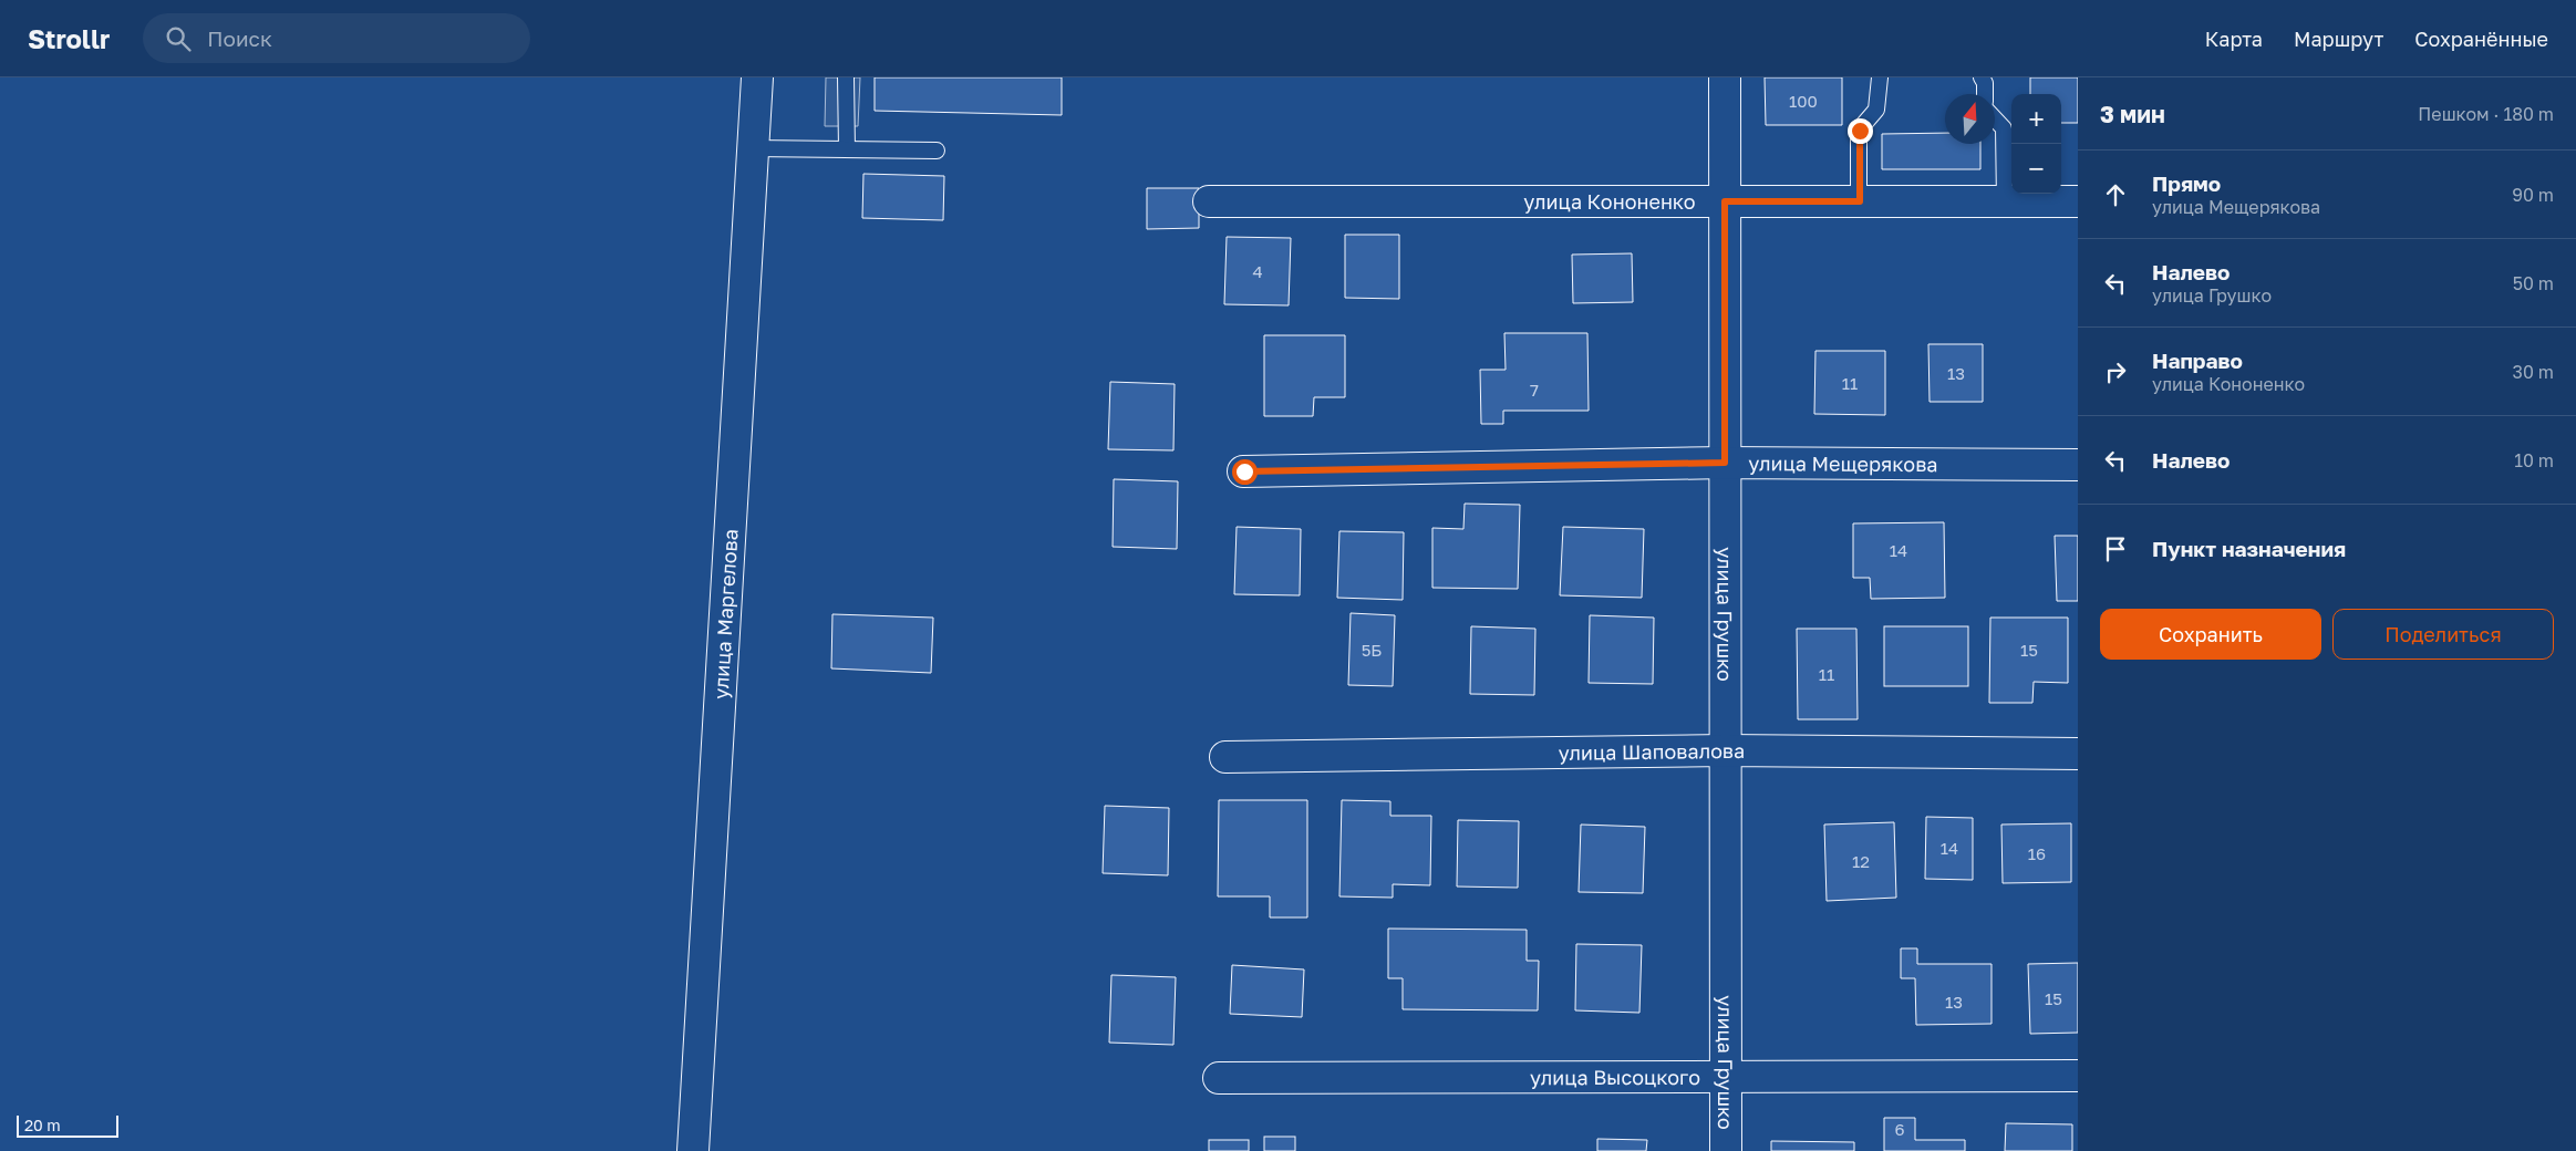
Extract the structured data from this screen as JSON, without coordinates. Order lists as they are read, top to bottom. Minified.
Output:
{"streets":{"street":["улица Кононенко","улица Мещерякова","улица Маргелова","улица Грушко","улица Шаповалова","улица Высоцкого"]},"crossings":[["улица Кононенко","улица Грушко"],["улица Мещерякова","улица Грушко"],["улица Грушко","улица Шаповалова"],["улица Грушко","улица Высоцкого"]],"house_numbers":["100","4","13","11","7","14","5Б","15","11","14","16","12","15","13","6"],"scale_bar":"20 m","north":"top","page":{"header":"Strollr","search":"Поиск","nav":["Карта","Маршрут","Сохранённые"],"heading":["3 мин","Пешком · 180 m"],"map_buttons":["+","−"],"list":[["Прямо","улица Мещерякова","90 m"],["Налево","улица Грушко","50 m"],["Направо","улица Кононенко","30 m"],["Налево","10 m"],"Пункт назначения"],"buttons":["Сохранить","Поделиться"],"scale":"20 m"}}
